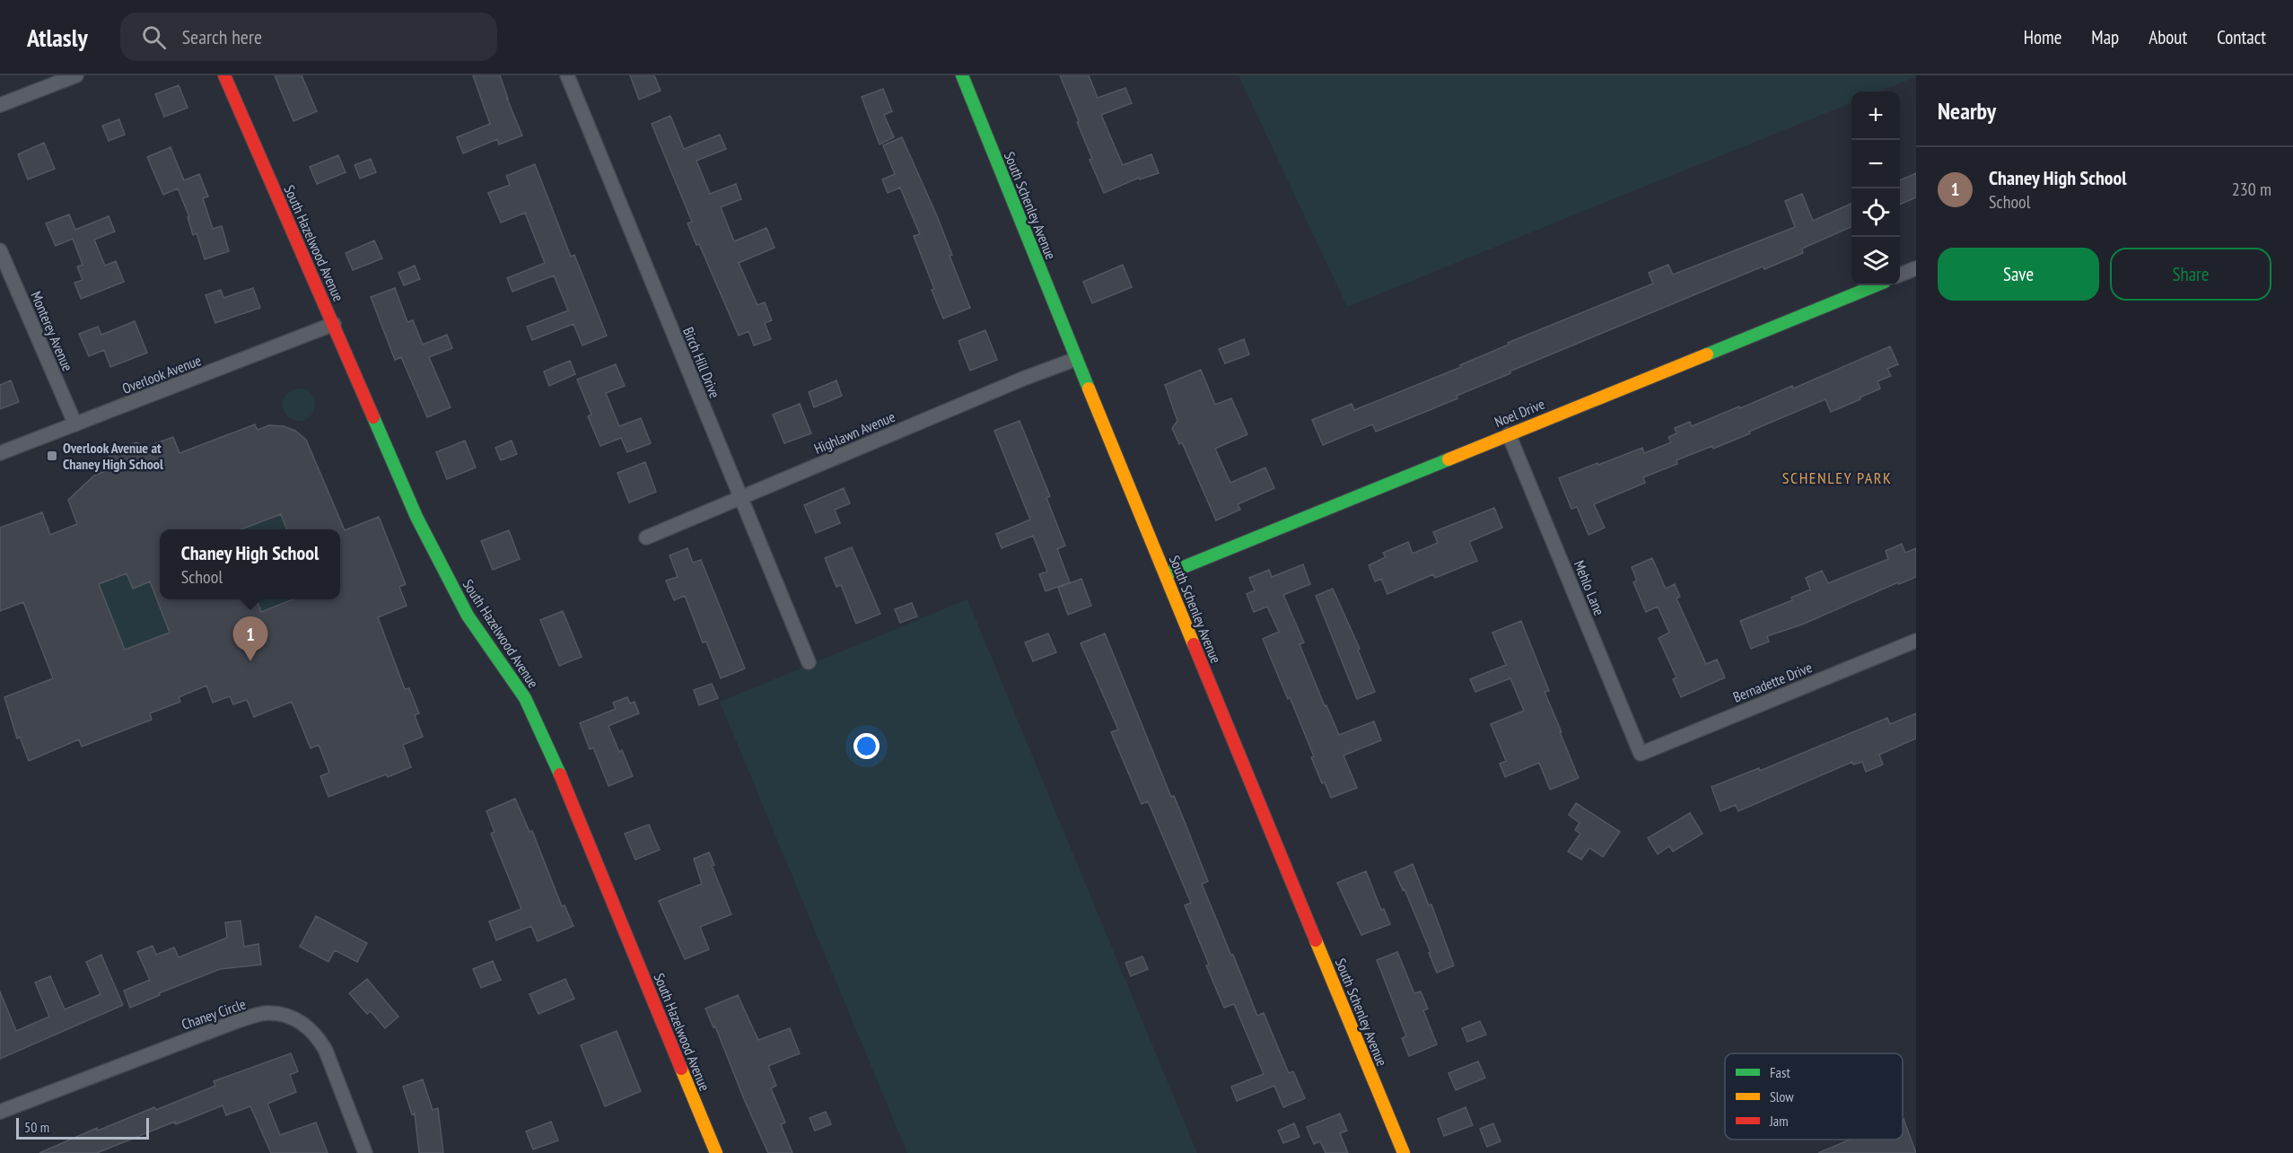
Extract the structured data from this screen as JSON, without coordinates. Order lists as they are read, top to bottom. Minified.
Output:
{"streets":{"street":["South Schenley Avenue","South Hazelwood Avenue","Monterey Avenue","Birch Hill Drive","Overlook Avenue","Noel Drive","Highlawn Avenue","Mehlo Lane","Bernadette Drive","Chaney Circle"]},"crossings":[["South Schenley Avenue","Noel Drive"],["South Schenley Avenue","Highlawn Avenue"],["South Hazelwood Avenue","Overlook Avenue"],["Monterey Avenue","Overlook Avenue"],["Birch Hill Drive","Highlawn Avenue"],["Noel Drive","Mehlo Lane"],["Mehlo Lane","Bernadette Drive"]],"districts":["SCHENLEY PARK"],"places":{"transit":["Overlook Avenue at Chaney High School"]},"legend":["Fast","Slow","Jam"],"scale_bar":"50 m","page":{"header":"Atlasly","search":"Search here","nav":["Home","Map","About","Contact"],"heading":"Nearby","map_buttons":["+","−"],"list":[{"mark":"1","name":"Chaney High School","note":"School","value":"230 m"}],"buttons":["Save","Share"],"popup":["Chaney High School","School"],"pins":"1","scale":"50 m"}}
